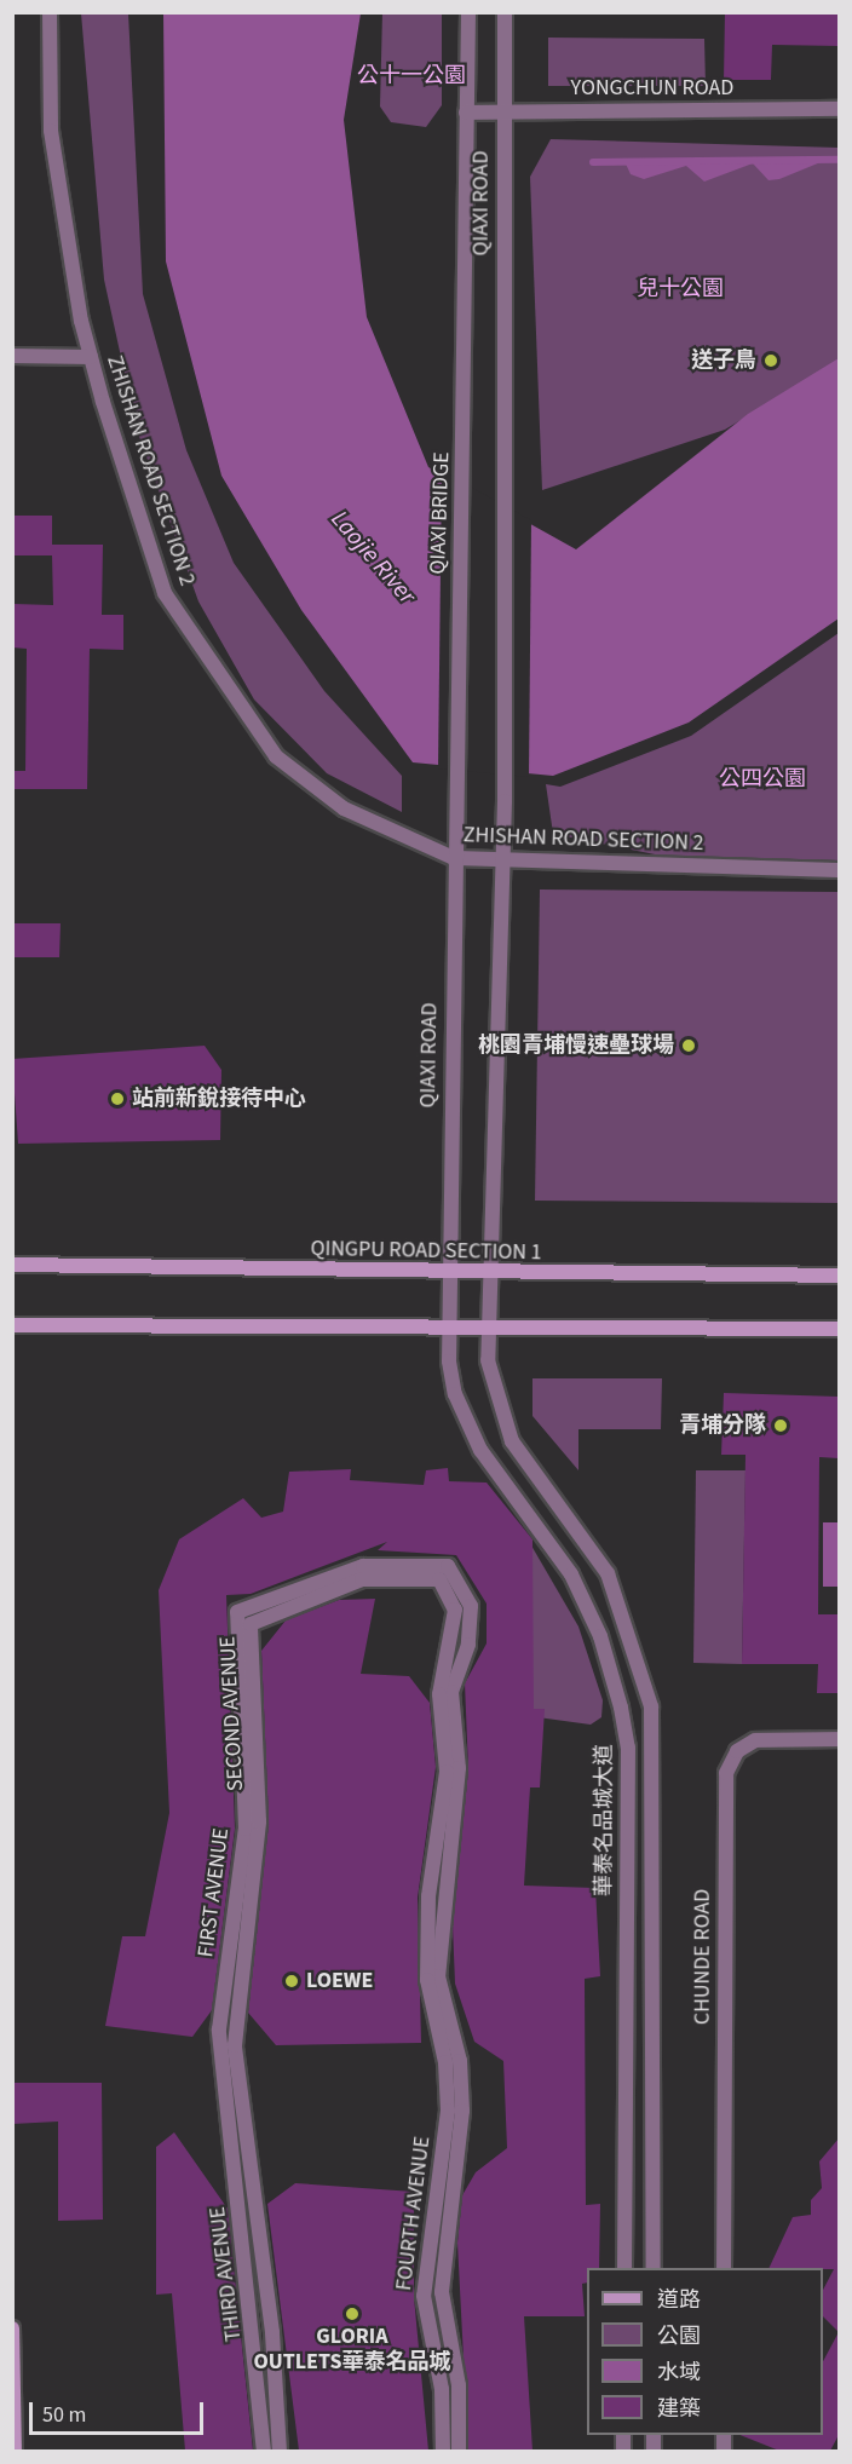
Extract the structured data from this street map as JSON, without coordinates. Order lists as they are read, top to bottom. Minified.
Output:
{"streets":{"main road":["QINGPU ROAD SECTION 1"],"street":["YONGCHUN ROAD","QIAXI ROAD","ZHISHAN ROAD SECTION 2","QIAXI BRIDGE","SECOND AVENUE","華泰名品城大道","FIRST AVENUE","CHUNDE ROAD","FOURTH AVENUE","THIRD AVENUE"]},"crossings":[["YONGCHUN ROAD","QIAXI ROAD"],["QIAXI ROAD","ZHISHAN ROAD SECTION 2"],["QIAXI ROAD","QIAXI BRIDGE"],["QIAXI ROAD","QINGPU ROAD SECTION 1"],["QIAXI ROAD","華泰名品城大道"],["SECOND AVENUE","FIRST AVENUE"],["SECOND AVENUE","FOURTH AVENUE"],["SECOND AVENUE","THIRD AVENUE"],["FIRST AVENUE","FOURTH AVENUE"],["FIRST AVENUE","THIRD AVENUE"]],"water":["Laojie River"],"parks":["公十一公園","兒十公園","公四公園"],"places":["送子鳥","桃園青埔慢速壘球場","站前新銳接待中心","青埔分隊","LOEWE","GLORIA OUTLETS華泰名品城"],"legend":["道路","公園","水域","建築"],"scale_bar":"50 m"}
